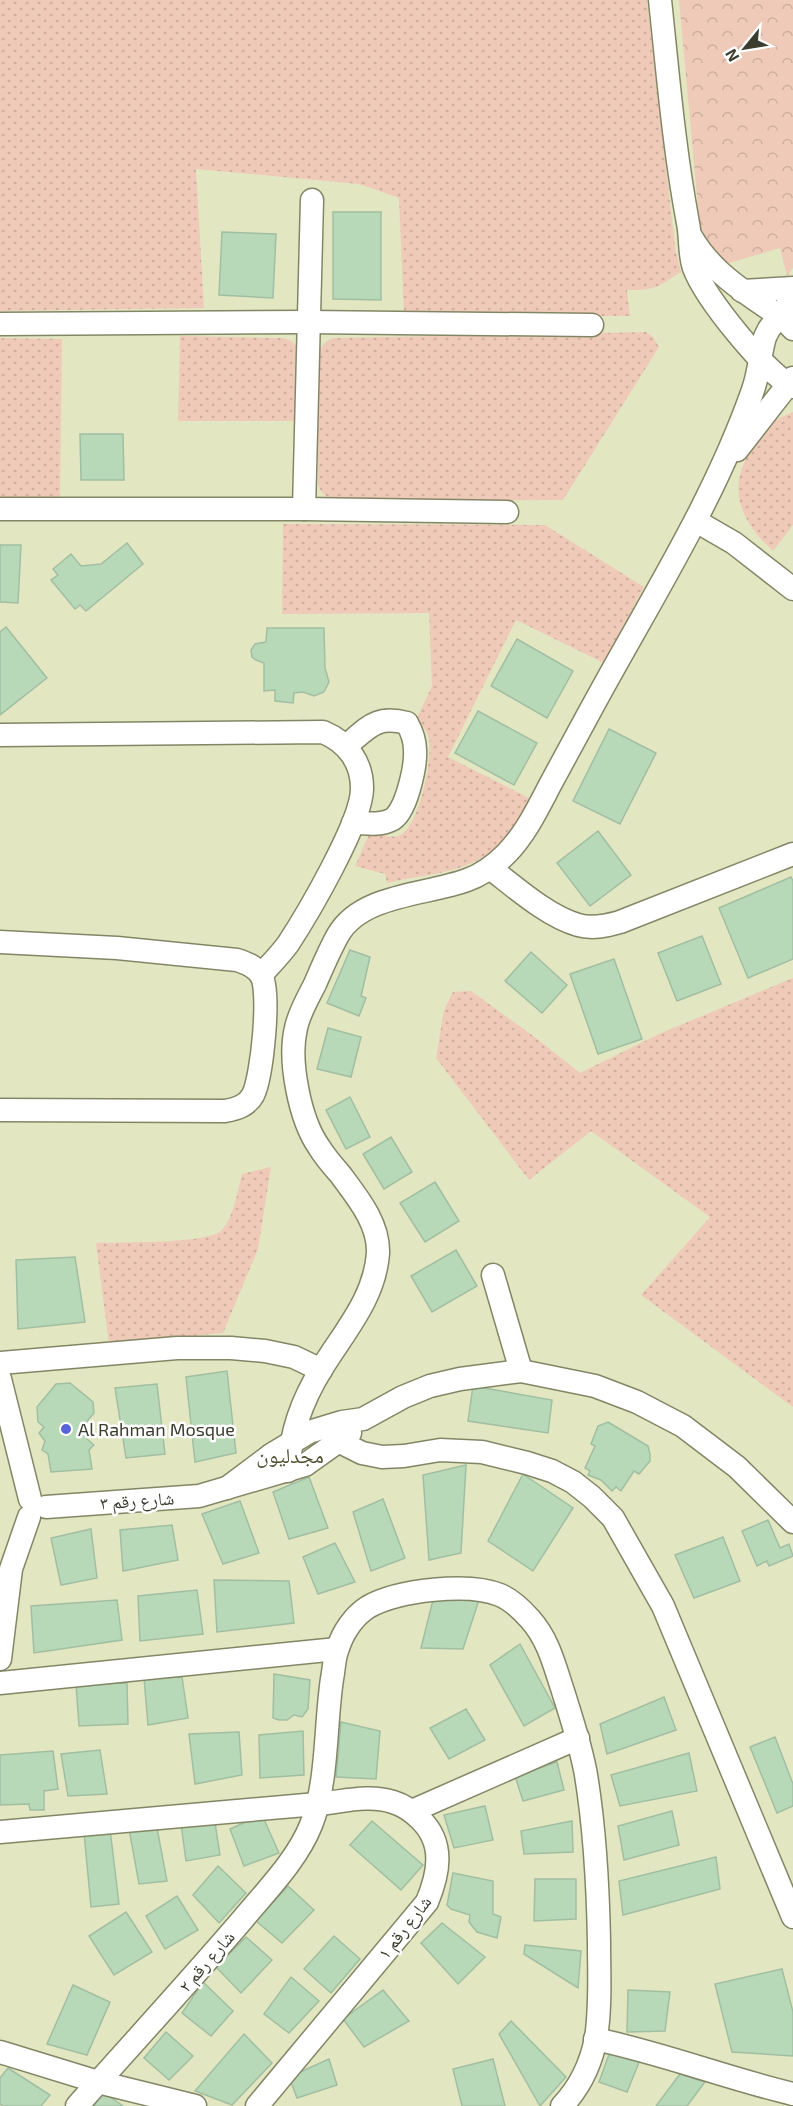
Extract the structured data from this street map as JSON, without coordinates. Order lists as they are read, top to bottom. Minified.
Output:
{"streets":{"street":["شارع رقم ٣","شارع رقم ١","شارع رقم ٢"]},"crossings":[["شارع رقم ١","شارع رقم ٢"]],"districts":["مجدليون"],"places":["Al Rahman Mosque"],"north":"bottom left"}
